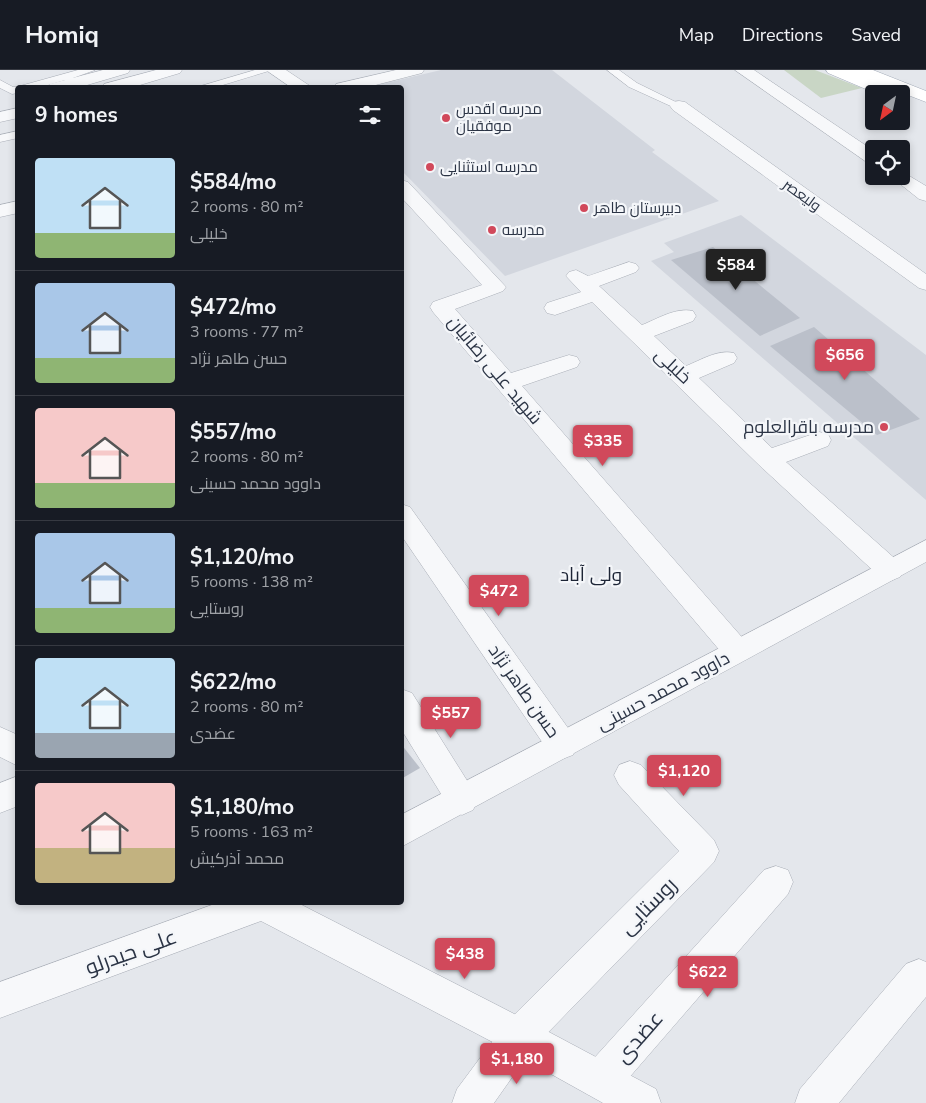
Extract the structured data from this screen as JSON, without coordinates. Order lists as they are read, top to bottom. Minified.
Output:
{"streets":{"street":["ولیعصر","خلیلی","شهید علی رضائیان","حسن طاهر نژاد","داوود محمد حسینی","روستایی","علی حیدرلو","عضدی"]},"crossings":[["خلیلی","داوود محمد حسینی"],["شهید علی رضائیان","داوود محمد حسینی"],["حسن طاهر نژاد","داوود محمد حسینی"]],"districts":["ولی آباد"],"places":["مدرسه اقدس موفقیان","مدرسه استثنایی","دبیرستان طاهر","مدرسه","مدرسه باقرالعلوم"],"north":"bottom left","page":{"header":"Homiq","nav":["Map","Directions","Saved"],"heading":"9 homes","list":[{"name":"$584/mo","note":"2 rooms · 80 m² · خلیلی"},{"name":"$472/mo","note":"3 rooms · 77 m² · حسن طاهر نژاد"},{"name":"$557/mo","note":"2 rooms · 80 m² · داوود محمد حسینی"},{"name":"$1,120/mo","note":"5 rooms · 138 m² · روستایی"},{"name":"$622/mo","note":"2 rooms · 80 m² · عضدی"},{"name":"$1,180/mo","note":"5 rooms · 163 m² · محمد آذرکیش"}],"price":["$584","$656","$335","$472","$557","$1,120","$438","$622","$1,180"]}}
